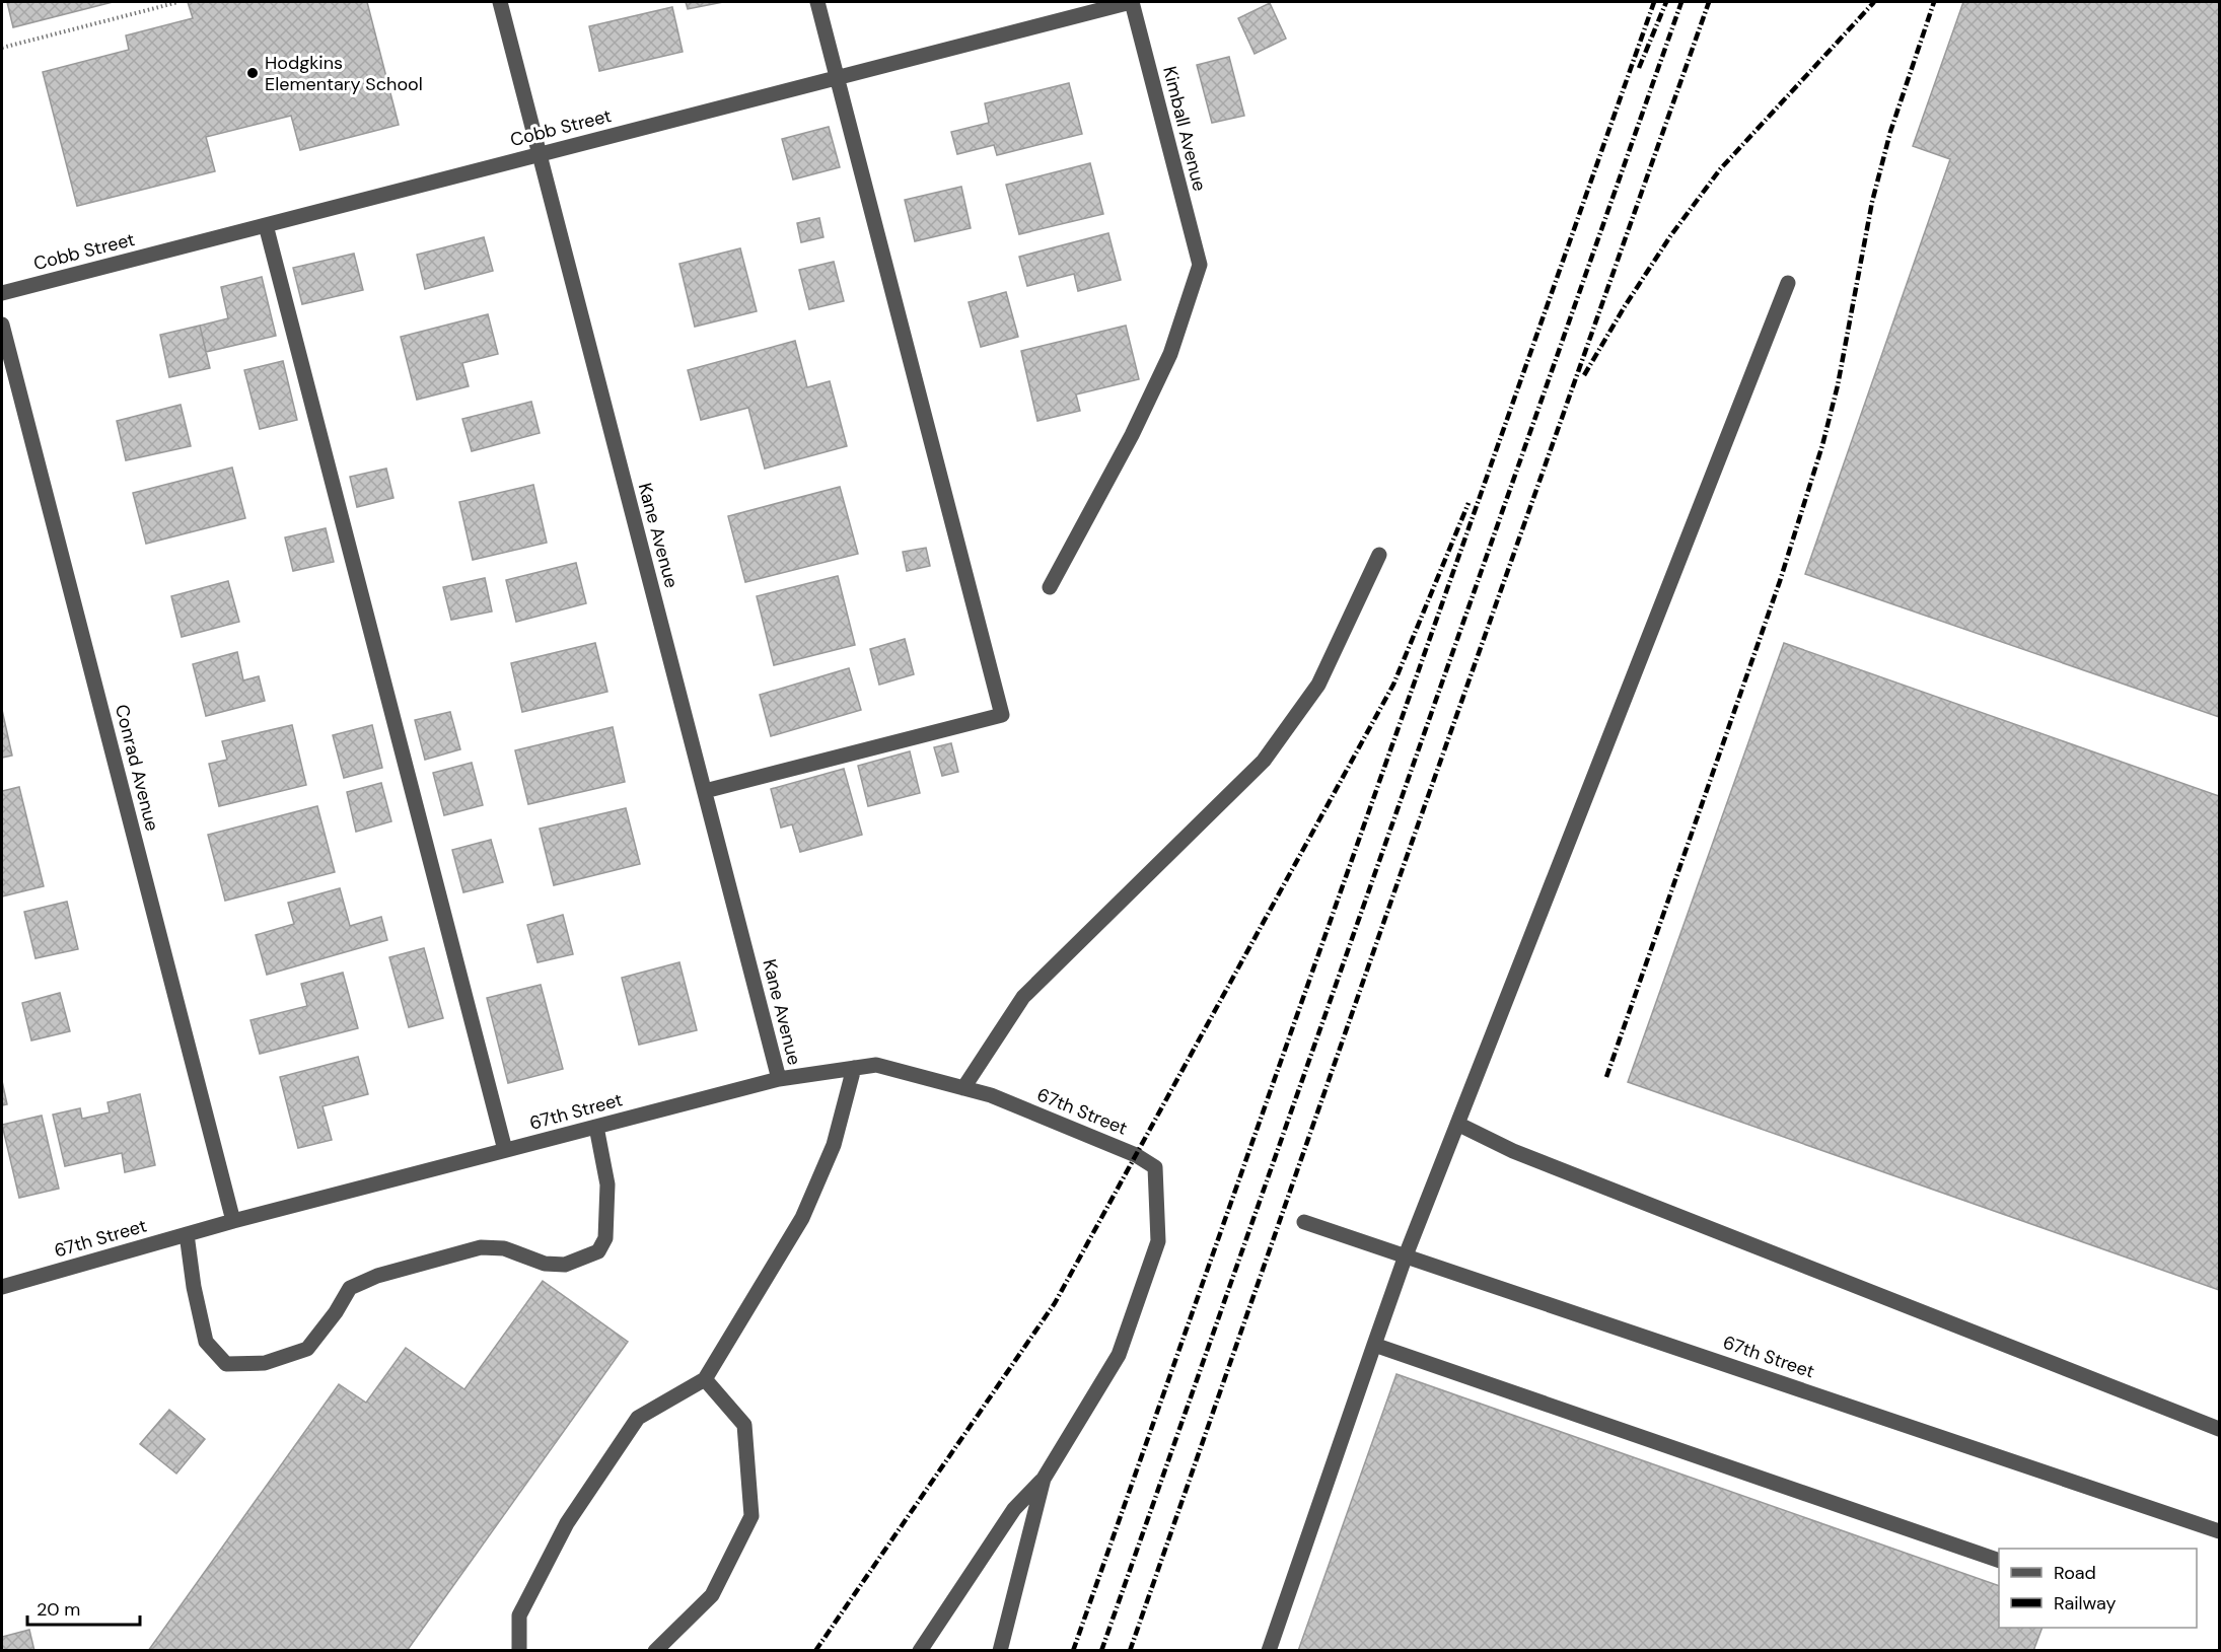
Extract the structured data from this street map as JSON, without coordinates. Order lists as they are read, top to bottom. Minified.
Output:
{"streets":{"street":["Cobb Street","Kimball Avenue","Kane Avenue","Conrad Avenue","67th Street"]},"crossings":[["Cobb Street","Kimball Avenue"],["Cobb Street","Kane Avenue"],["Kane Avenue","67th Street"],["Conrad Avenue","67th Street"]],"places":["Hodgkins Elementary School"],"legend":["Road","Railway"],"scale_bar":"20 m"}
